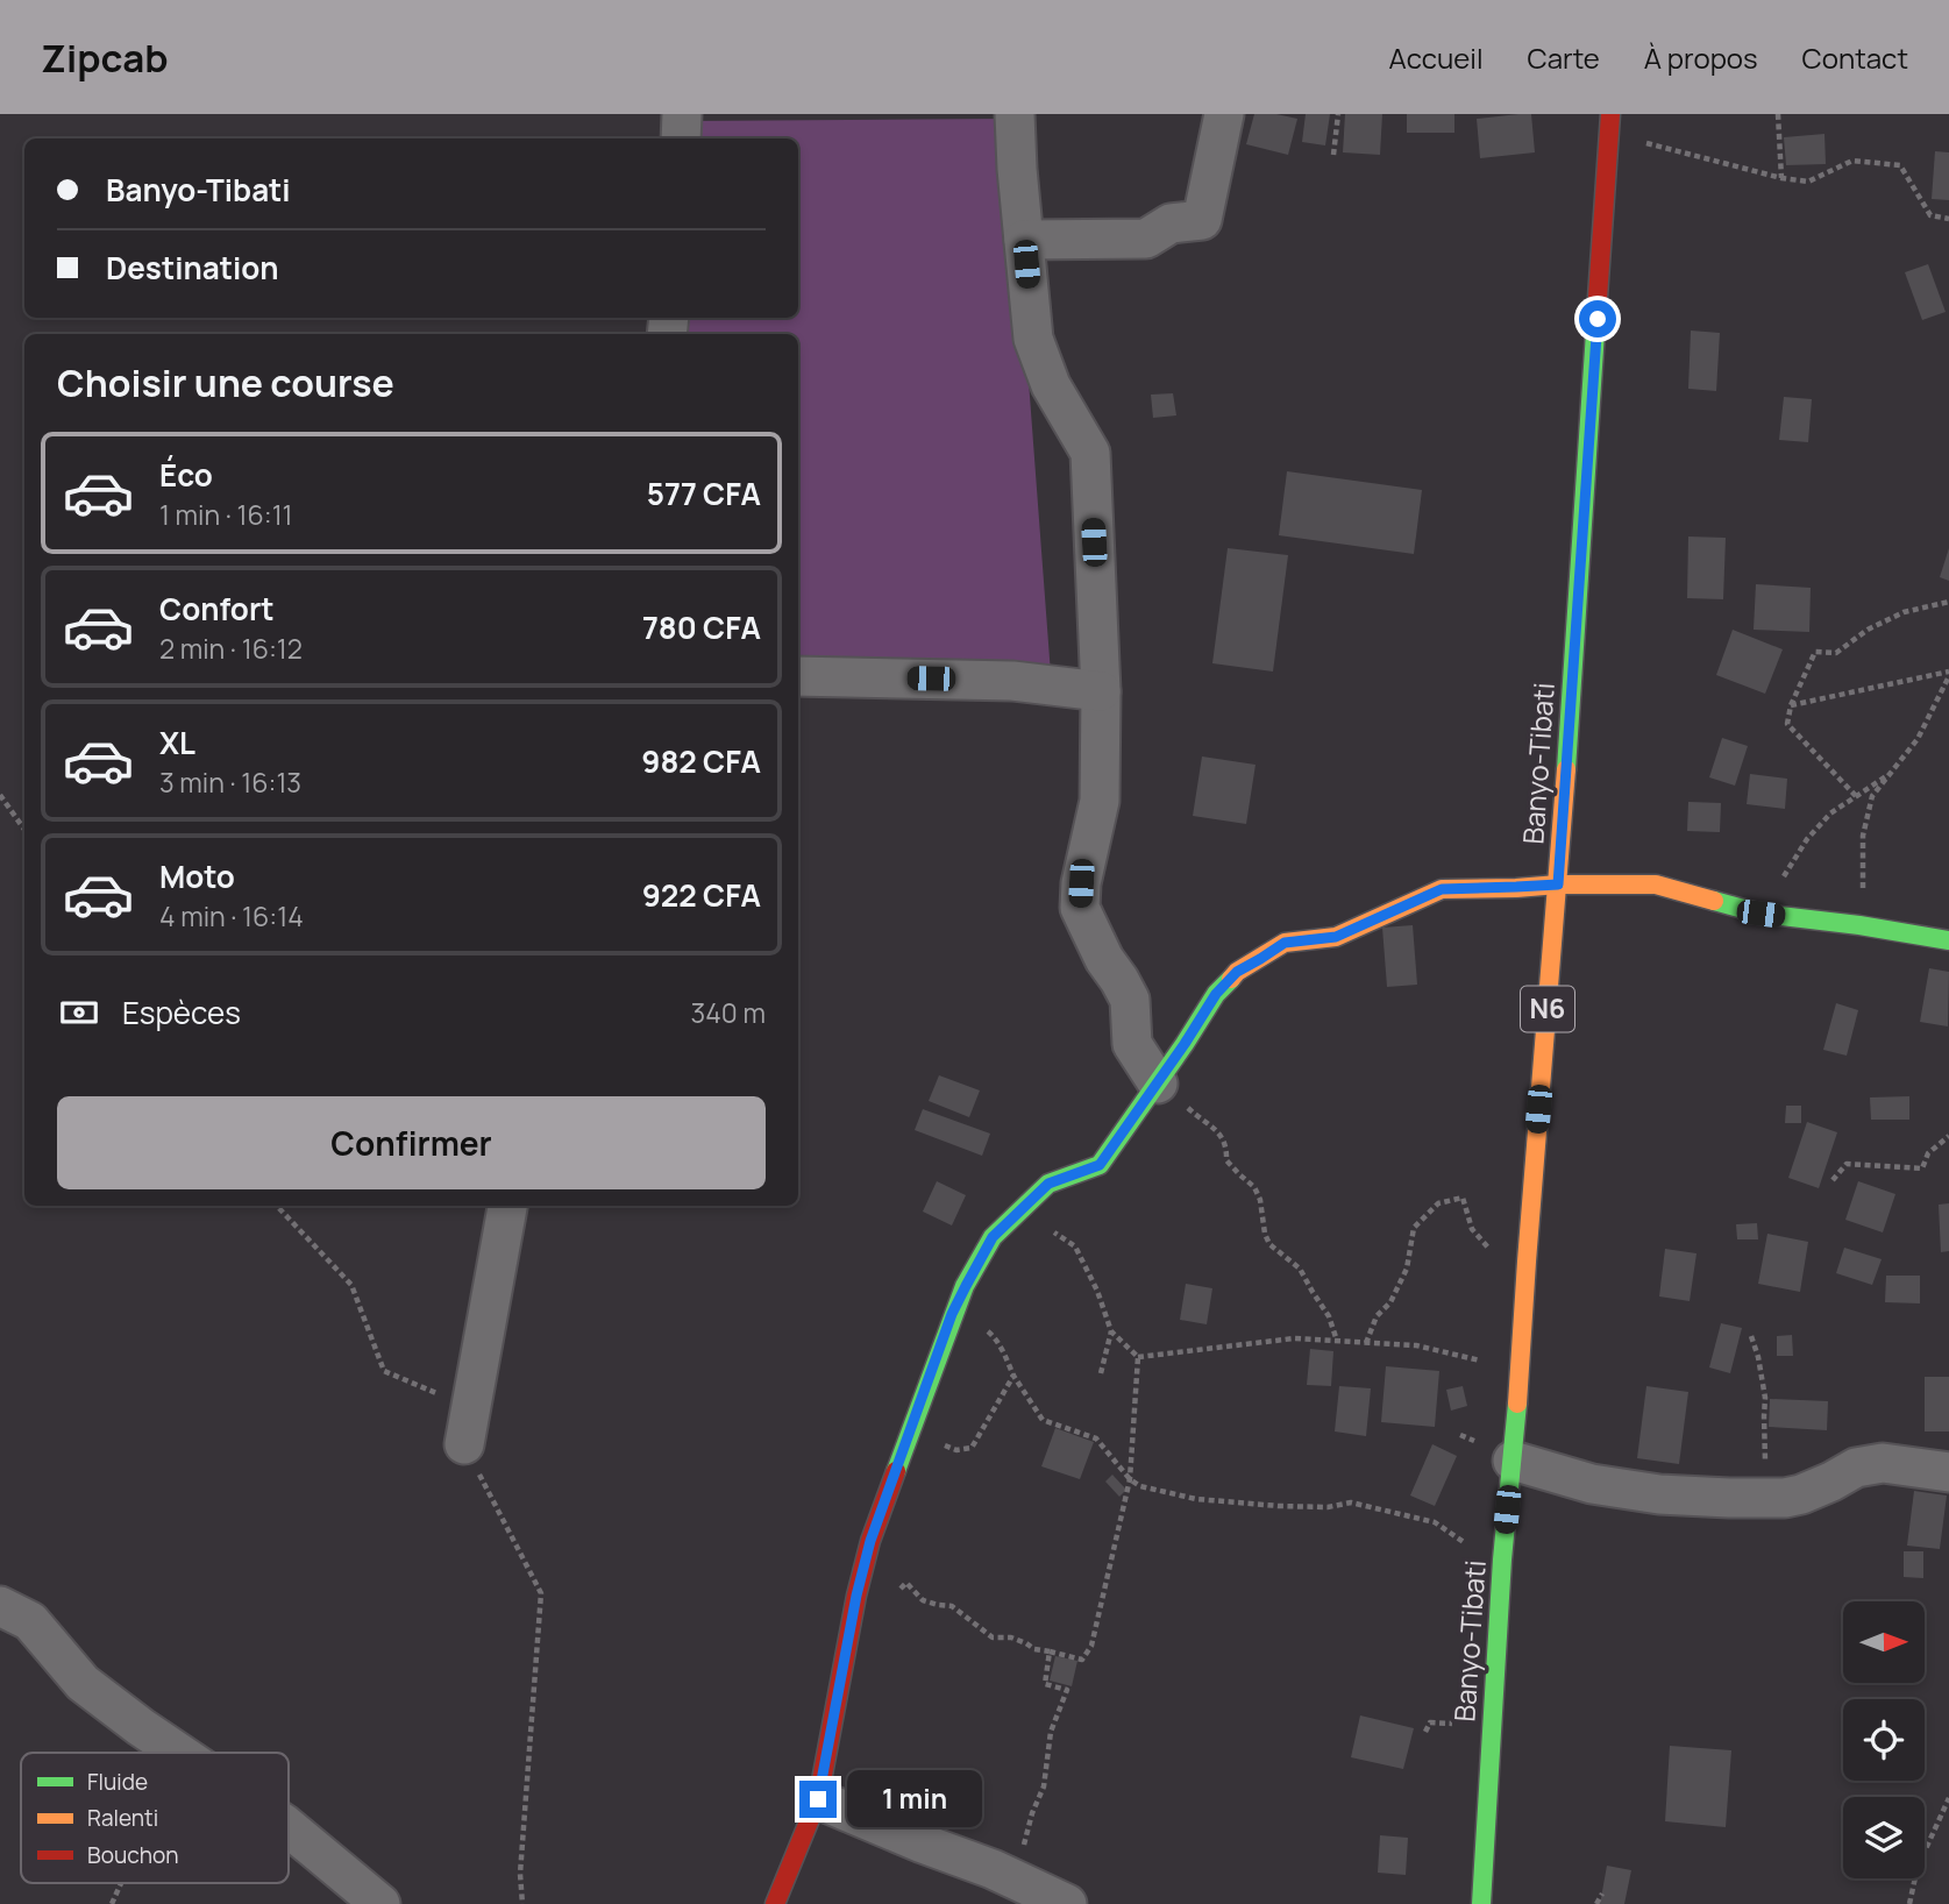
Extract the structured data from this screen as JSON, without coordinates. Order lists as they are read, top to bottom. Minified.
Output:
{"streets":{"main road":["Banyo-Tibati","N6"]},"legend":["Fluide","Ralenti","Bouchon"],"north":"right","page":{"header":"Zipcab","nav":["Accueil","Carte","À propos","Contact"],"banner":["Banyo-Tibati","Destination"],"heading":"Choisir une course","list":[{"name":"Éco","note":"1 min · 16:11","value":"577 CFA"},{"name":"Confort","note":"2 min · 16:12","value":"780 CFA"},{"name":"XL","note":"3 min · 16:13","value":"982 CFA"},{"name":"Moto","note":"4 min · 16:14","value":"922 CFA"}],"pay":["Espèces","340 m"],"buttons":"Confirmer","bubble":"1 min"}}
